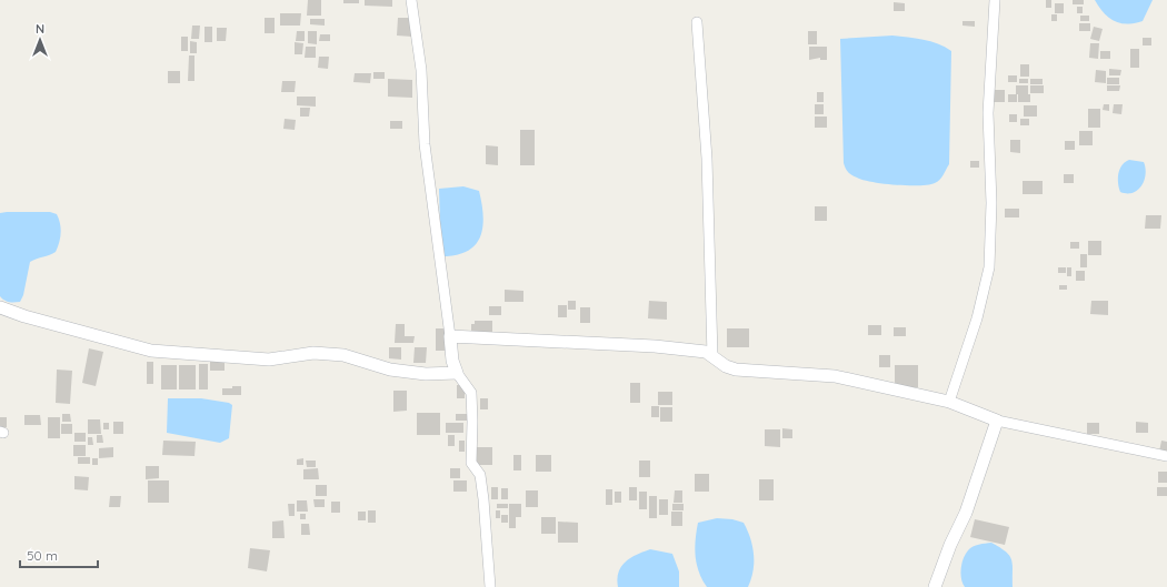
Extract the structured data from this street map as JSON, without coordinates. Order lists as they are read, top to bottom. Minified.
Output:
{"scale_bar":"50 m","north":"top"}
